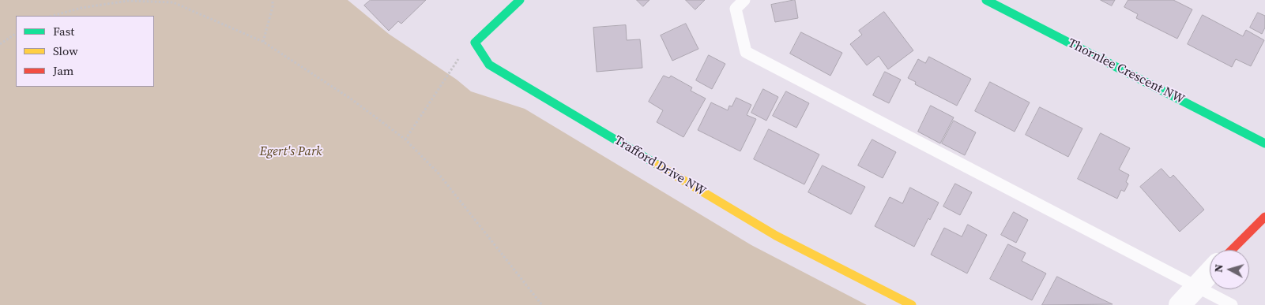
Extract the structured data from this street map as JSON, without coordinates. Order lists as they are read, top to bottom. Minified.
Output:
{"streets":{"street":["Thornlee Crescent NW","Trafford Drive NW"]},"parks":["Egert's Park"],"legend":["Fast","Slow","Jam"],"north":"left"}
